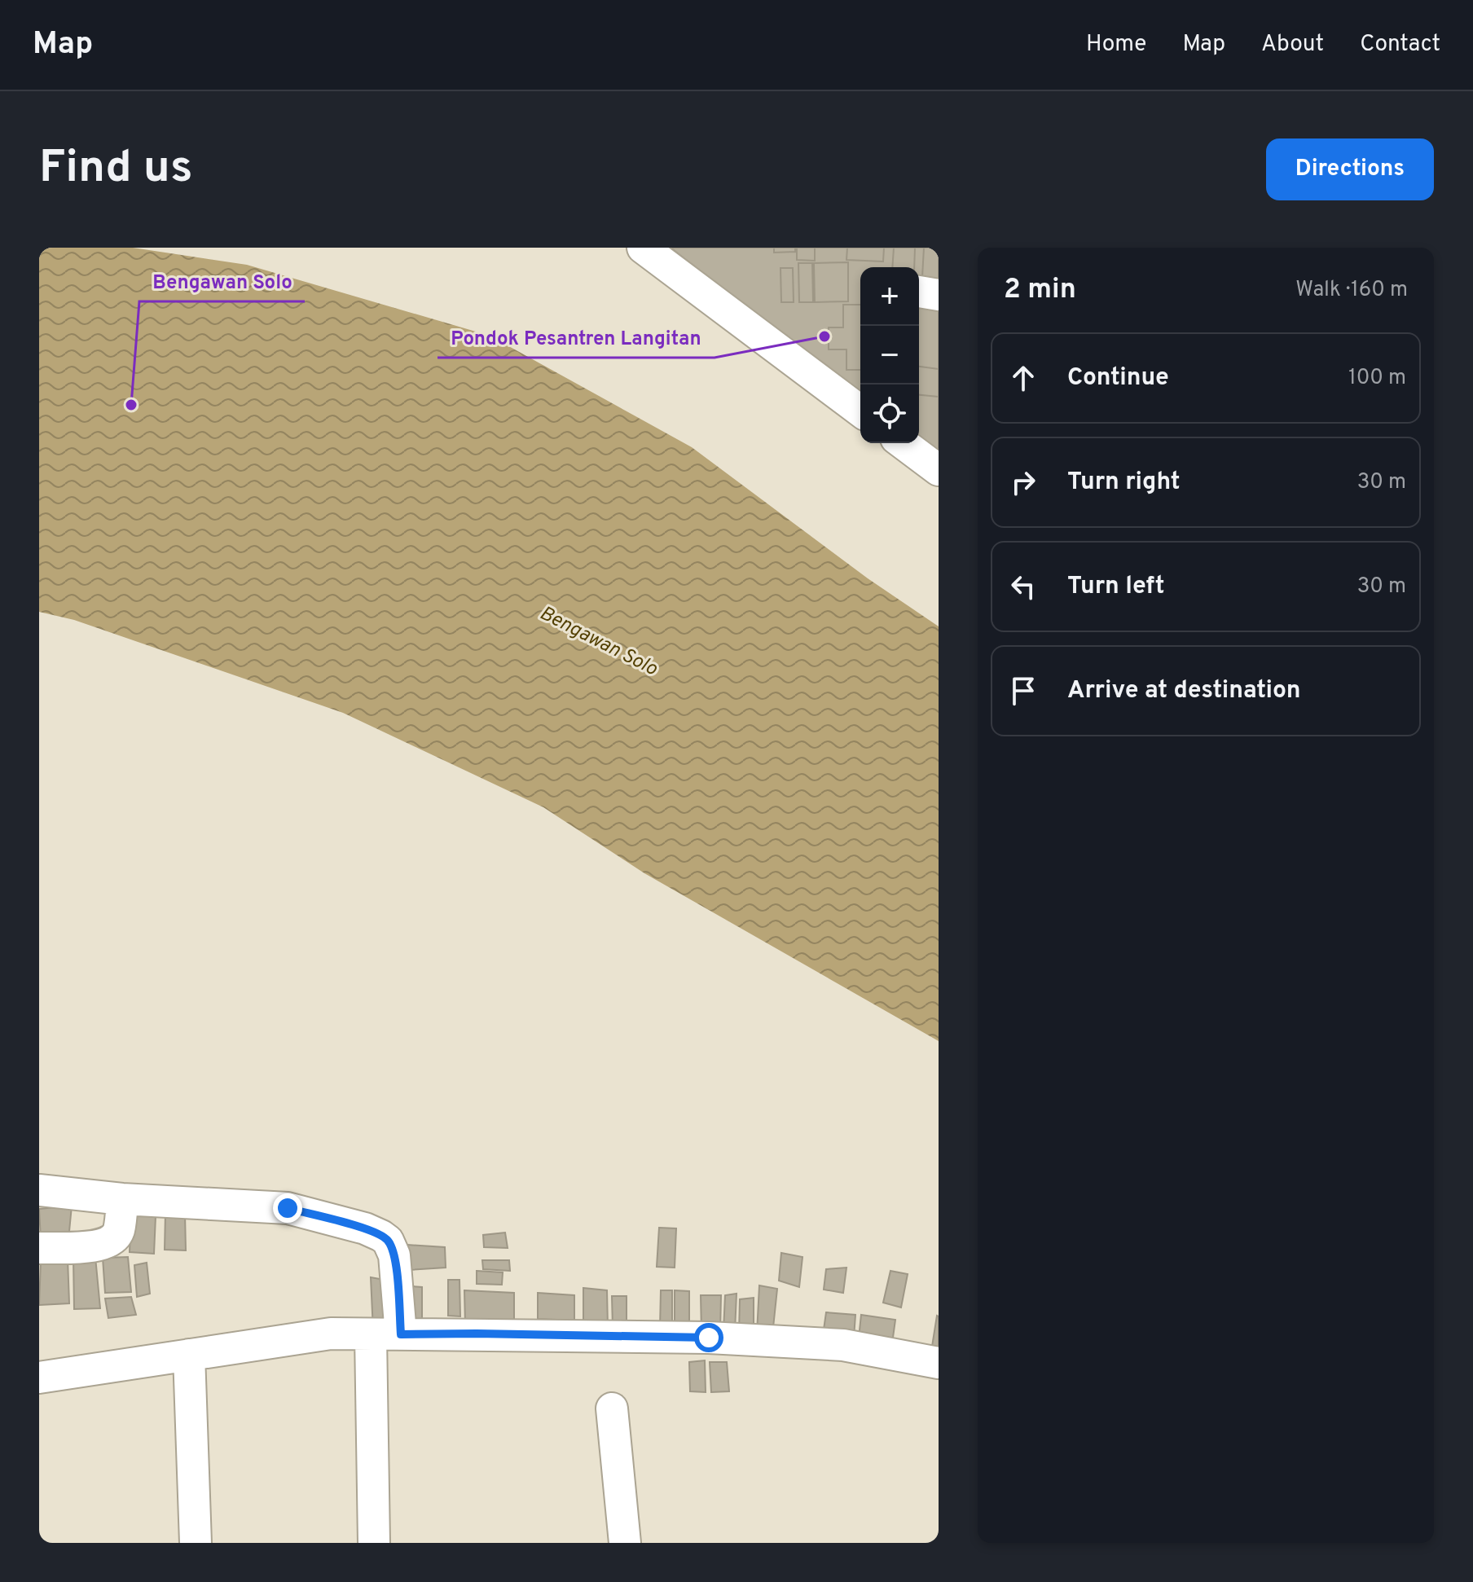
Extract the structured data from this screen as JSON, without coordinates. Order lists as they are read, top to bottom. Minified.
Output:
{"water":["Bengawan Solo"],"places":["Pondok Pesantren Langitan","Bengawan Solo"],"page":{"header":"Map","nav":["Home","Map","About","Contact"],"buttons":"Directions","title":"Find us","heading":["2 min","Walk · 160 m"],"map_buttons":["+","−"],"list":[["Continue","100 m"],["Turn right","30 m"],["Turn left","30 m"],"Arrive at destination"]}}
